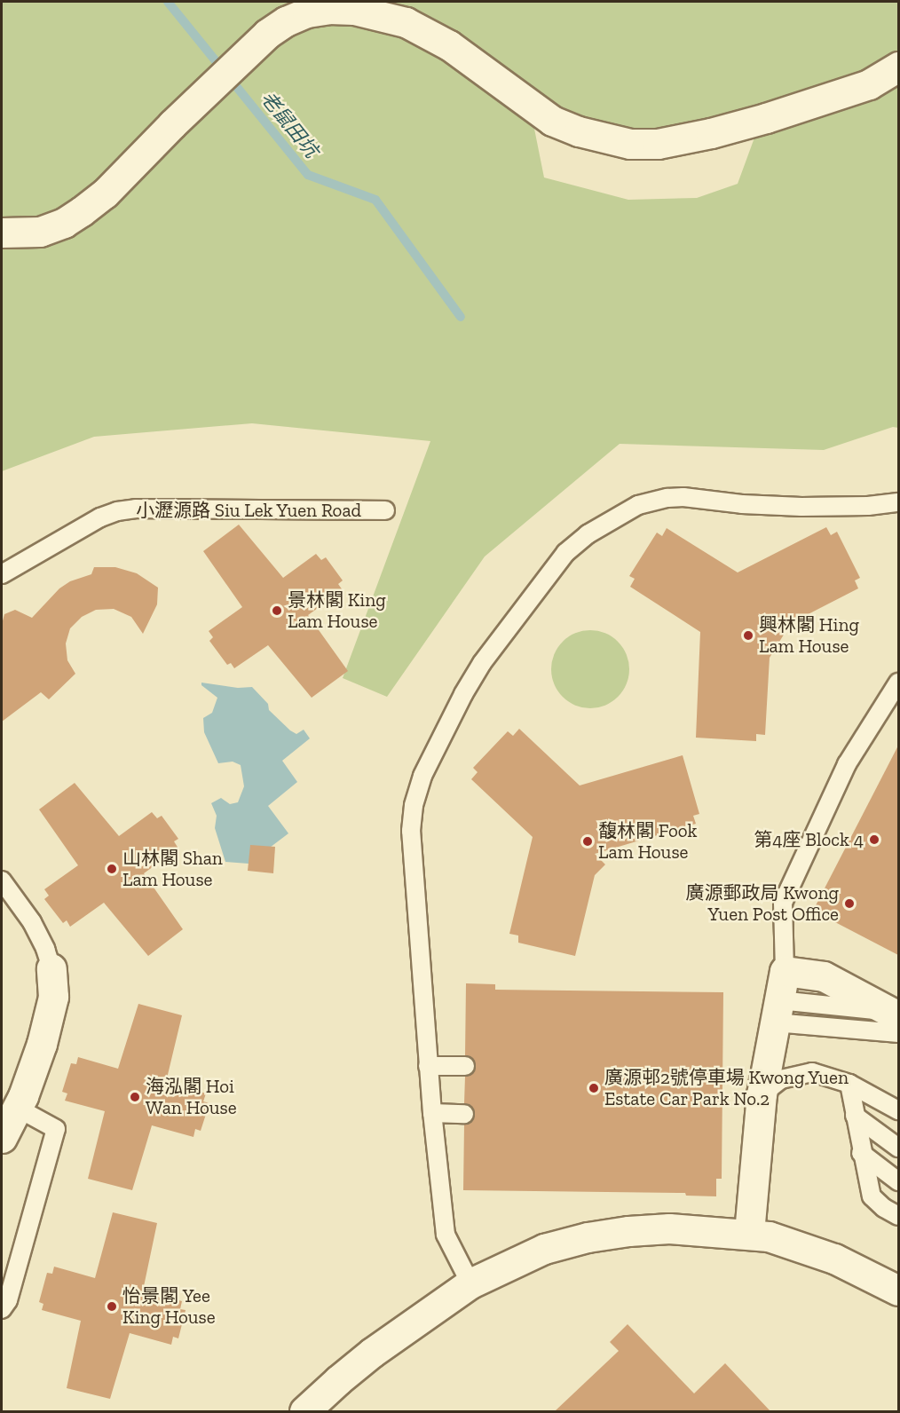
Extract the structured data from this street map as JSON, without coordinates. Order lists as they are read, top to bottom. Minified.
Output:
{"streets":{"lane":["小瀝源路 Siu Lek Yuen Road"]},"water":["老鼠田坑"],"places":["景林閣 King Lam House","興林閣 Hing Lam House","第4座 Block 4","馥林閣 Fook Lam House","山林閣 Shan Lam House","廣源郵政局 Kwong Yuen Post Office","廣源邨2號停車場 Kwong Yuen Estate Car Park No.2","海泓閣 Hoi Wan House","怡景閣 Yee King House"]}
